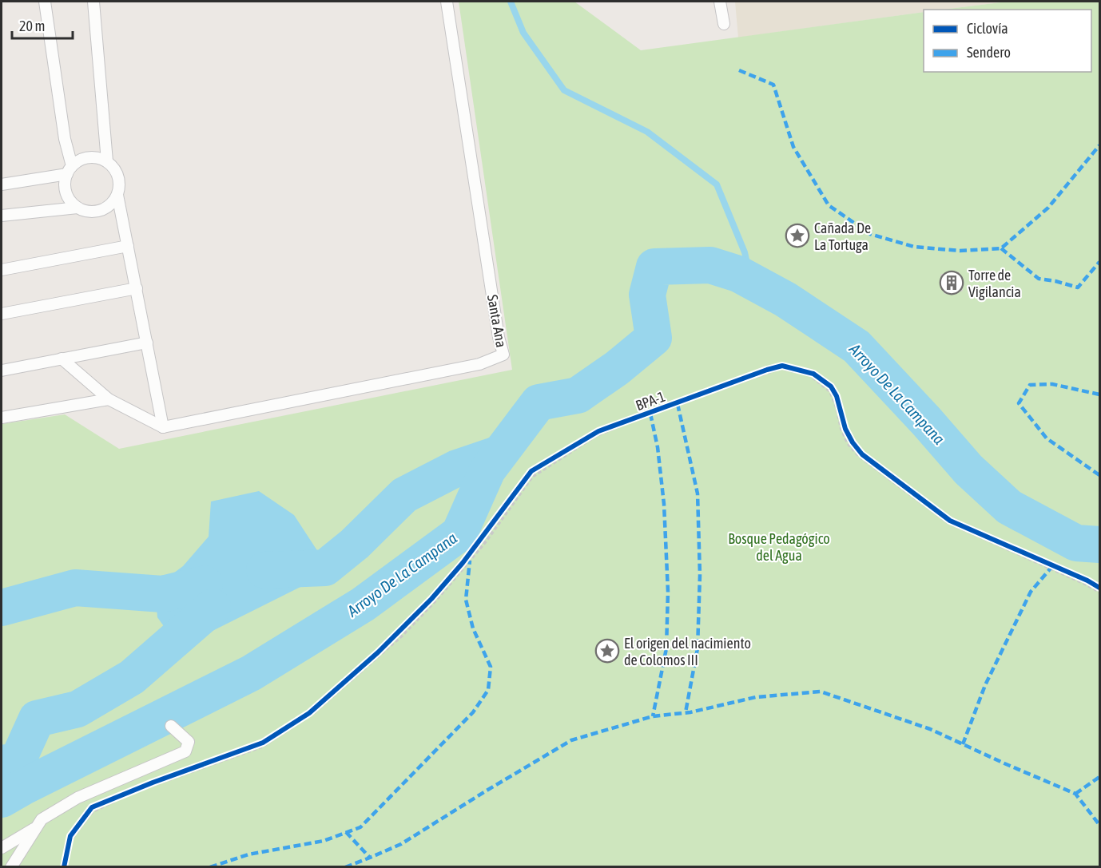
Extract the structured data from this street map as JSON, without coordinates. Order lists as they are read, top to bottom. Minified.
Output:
{"streets":{"lane":["Santa Ana"],"cycle path":["BPA-1"]},"water":["Arroyo De La Campana"],"parks":["Bosque Pedagógico del Agua"],"places":{"place":["Cañada De La Tortuga","El origen del nacimiento de Colomos III"],"building":["Torre de Vigilancia"]},"legend":["Ciclovía","Sendero"],"scale_bar":"20 m"}
